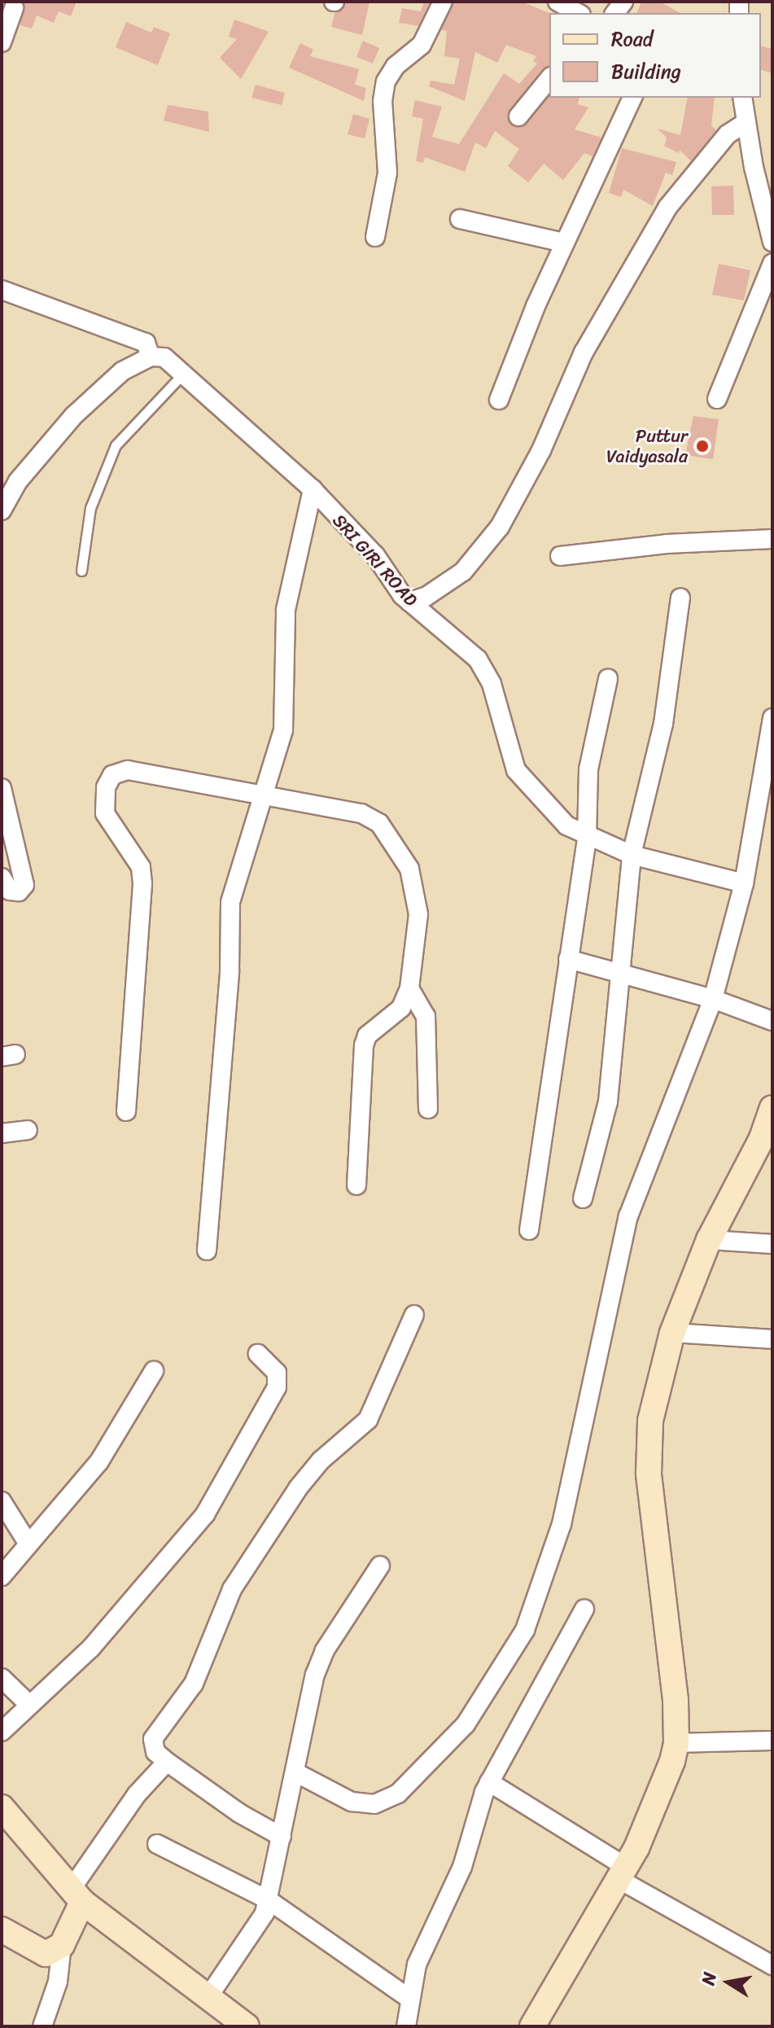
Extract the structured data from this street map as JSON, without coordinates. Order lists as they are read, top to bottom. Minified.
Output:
{"streets":{"street":["SRI GIRI ROAD"]},"places":["Puttur Vaidyasala"],"legend":["Road","Building"],"north":"left"}
